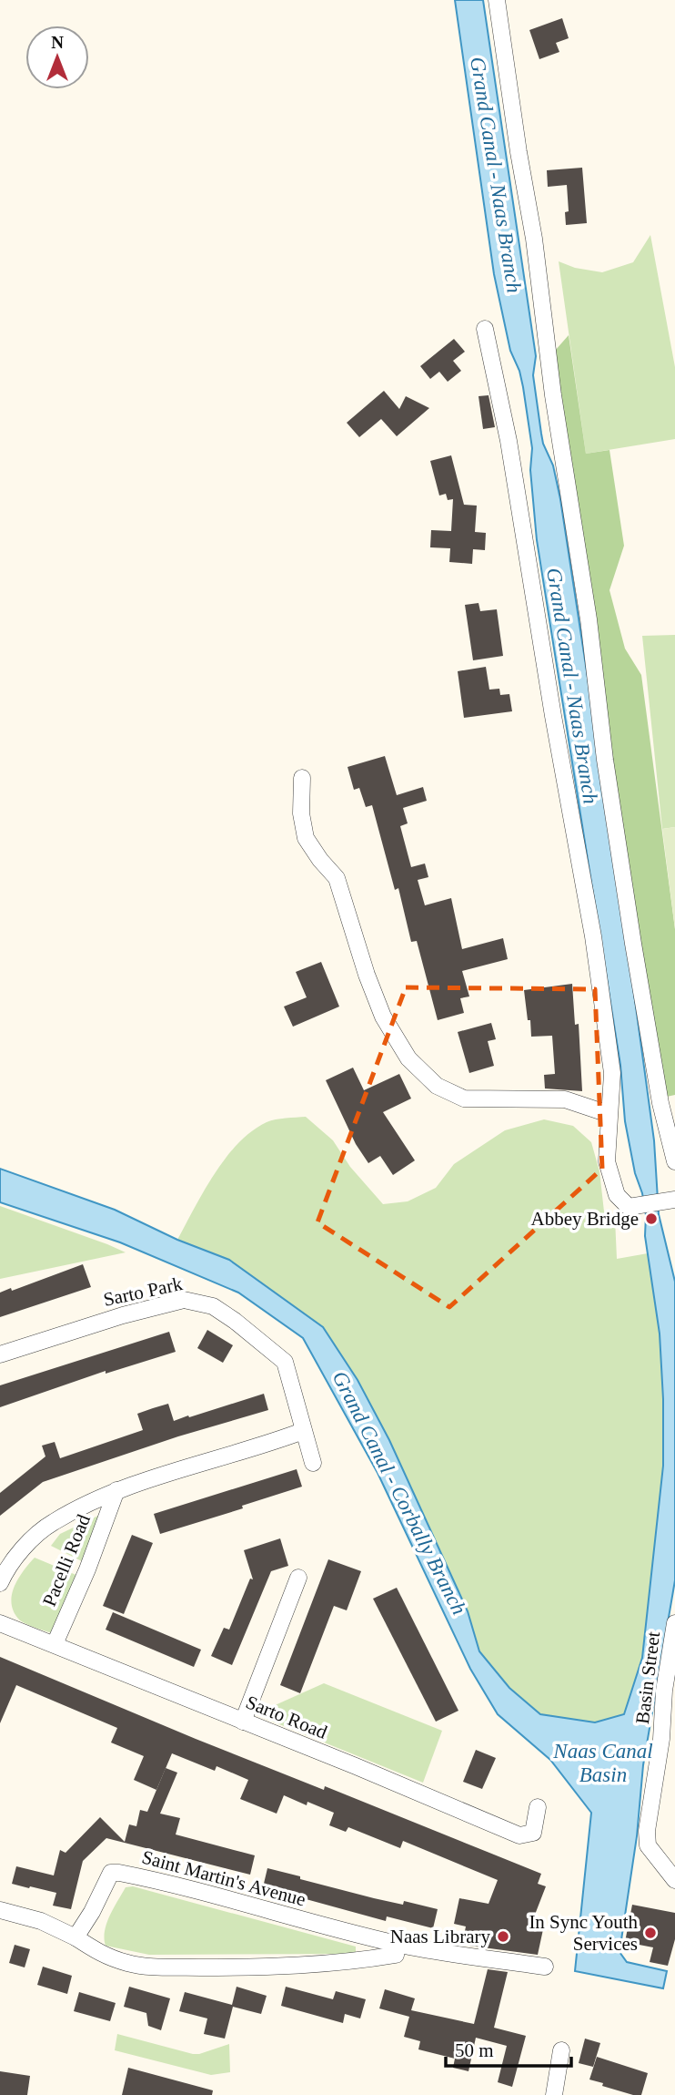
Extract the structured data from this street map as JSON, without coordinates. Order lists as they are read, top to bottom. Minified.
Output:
{"streets":{"street":["Sarto Park","Pacelli Road","Basin Street","Sarto Road","Saint Martin's Avenue"]},"crossings":[["Pacelli Road","Sarto Road"]],"water":["Grand Canal - Naas Branch","Grand Canal - Corbally Branch","Naas Canal Basin"],"places":["Abbey Bridge","In Sync Youth Services","Naas Library"],"scale_bar":"50 m","north":"top"}
